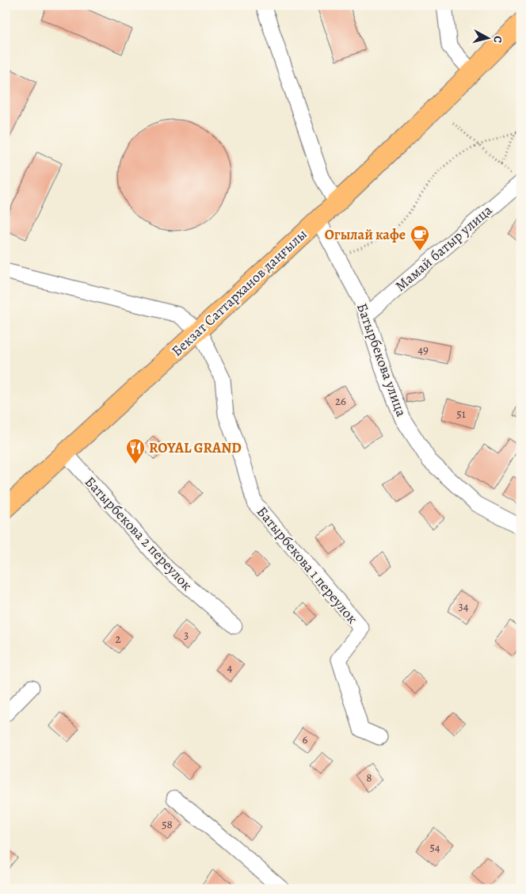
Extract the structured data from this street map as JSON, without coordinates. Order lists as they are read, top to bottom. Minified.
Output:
{"streets":{"main road":["Бекзат Саттарханов даңғылы"],"street":["Мамай батыр улица","Батырбекова улица","Батырбекова 2 переулок","Батырбекова 1 переулок"]},"crossings":[["Мамай батыр улица","Батырбекова улица"],["Бекзат Саттарханов даңғылы","Батырбекова улица"],["Бекзат Саттарханов даңғылы","Батырбекова 2 переулок"],["Бекзат Саттарханов даңғылы","Батырбекова 1 переулок"]],"places":{"cafe":["Огылай кафе"],"restaurant":["ROYAL GRAND"]},"house_numbers":["49","26","51","34","3","2","4","6","8","58","54"],"north":"right"}
